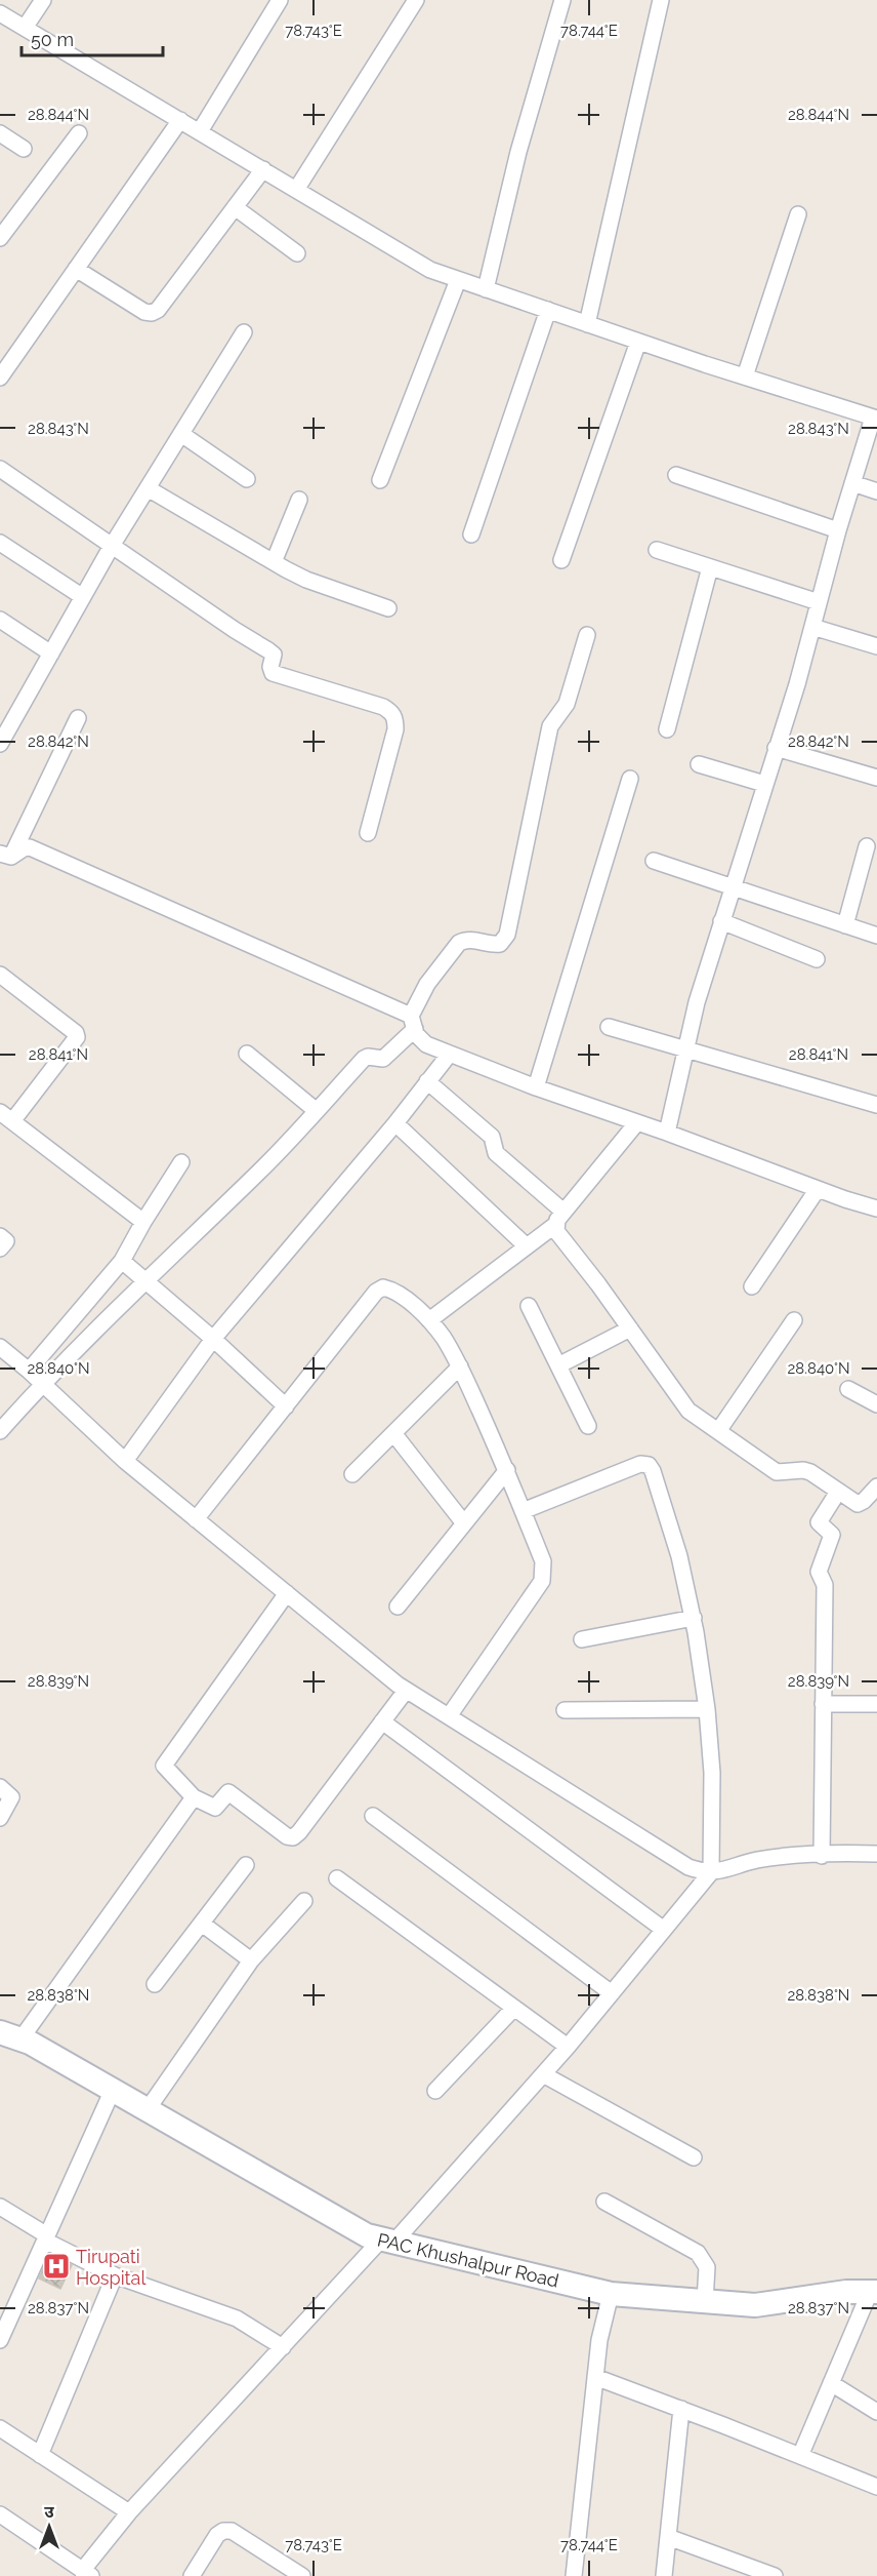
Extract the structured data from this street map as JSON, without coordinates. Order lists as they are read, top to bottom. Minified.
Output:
{"streets":{"main road":["PAC Khushalpur Road"]},"places":{"hospital":["Tirupati Hospital"]},"scale_bar":"50 m","north":"top","coordinates":["78.743°E","78.744°E","28.844°N","28.843°N","28.842°N","28.841°N","28.840°N","28.839°N","28.838°N","28.837°N"]}
